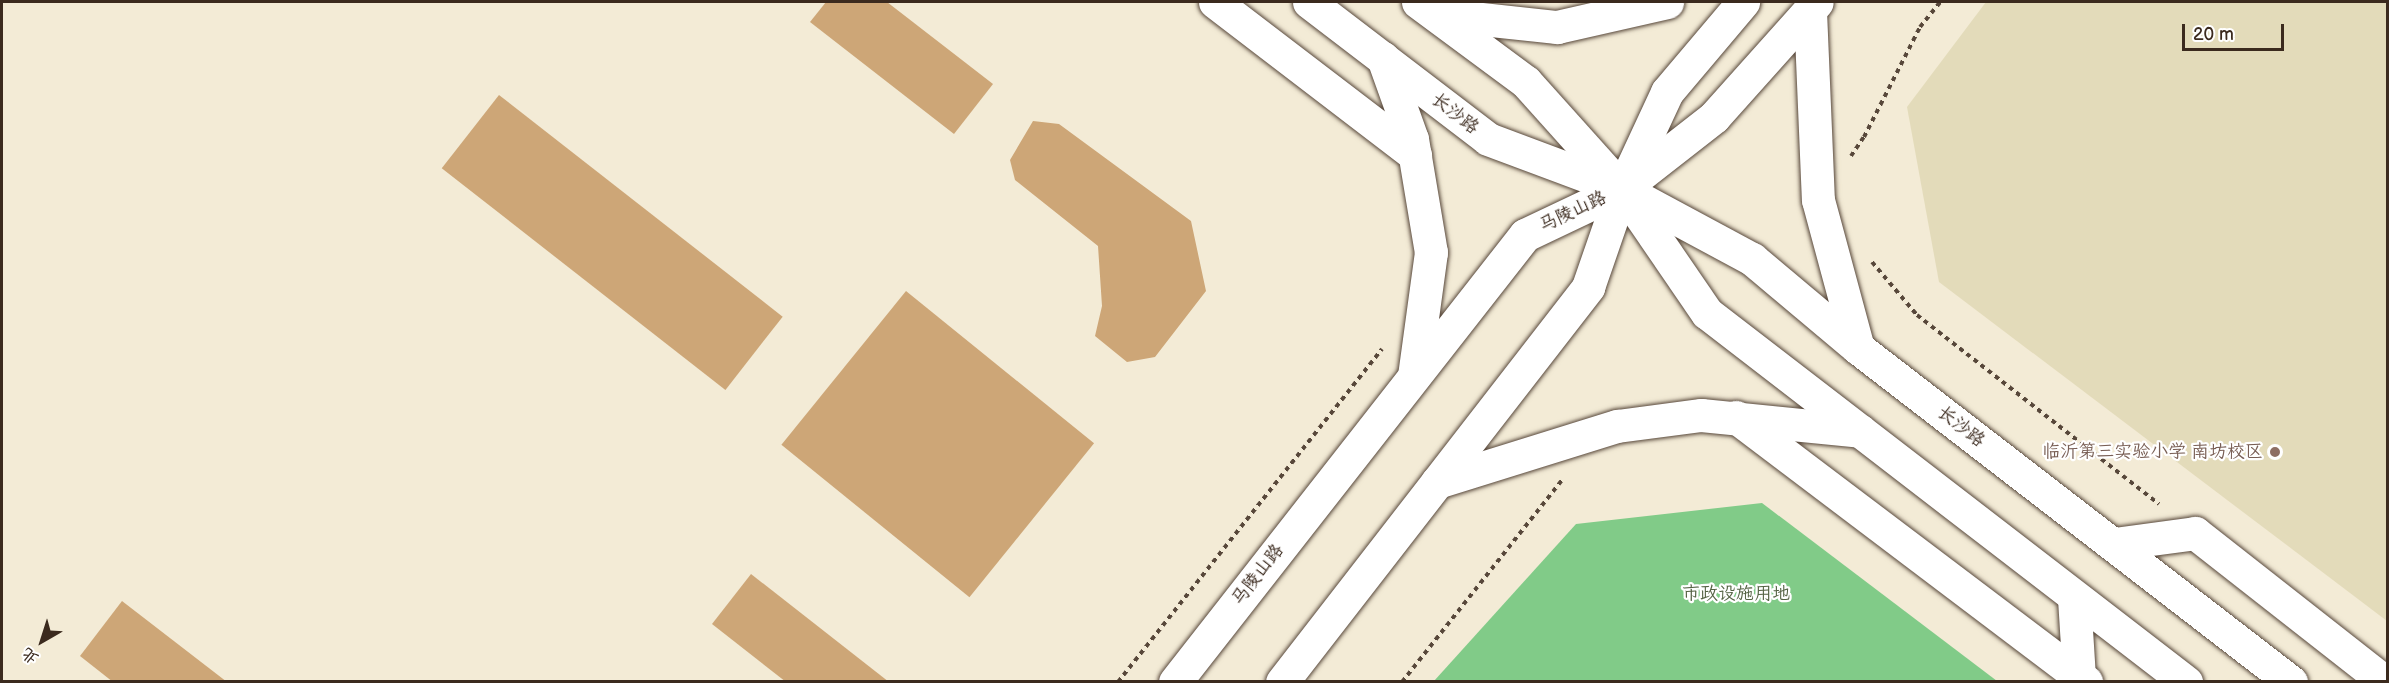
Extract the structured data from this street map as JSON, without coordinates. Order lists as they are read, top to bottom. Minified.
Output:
{"streets":{"main road":["长沙路","马陵山路"]},"crossings":[["长沙路","马陵山路"]],"parks":["市政设施用地"],"places":["临沂第三实验小学 南坊校区"],"scale_bar":"20 m","north":"bottom left"}
